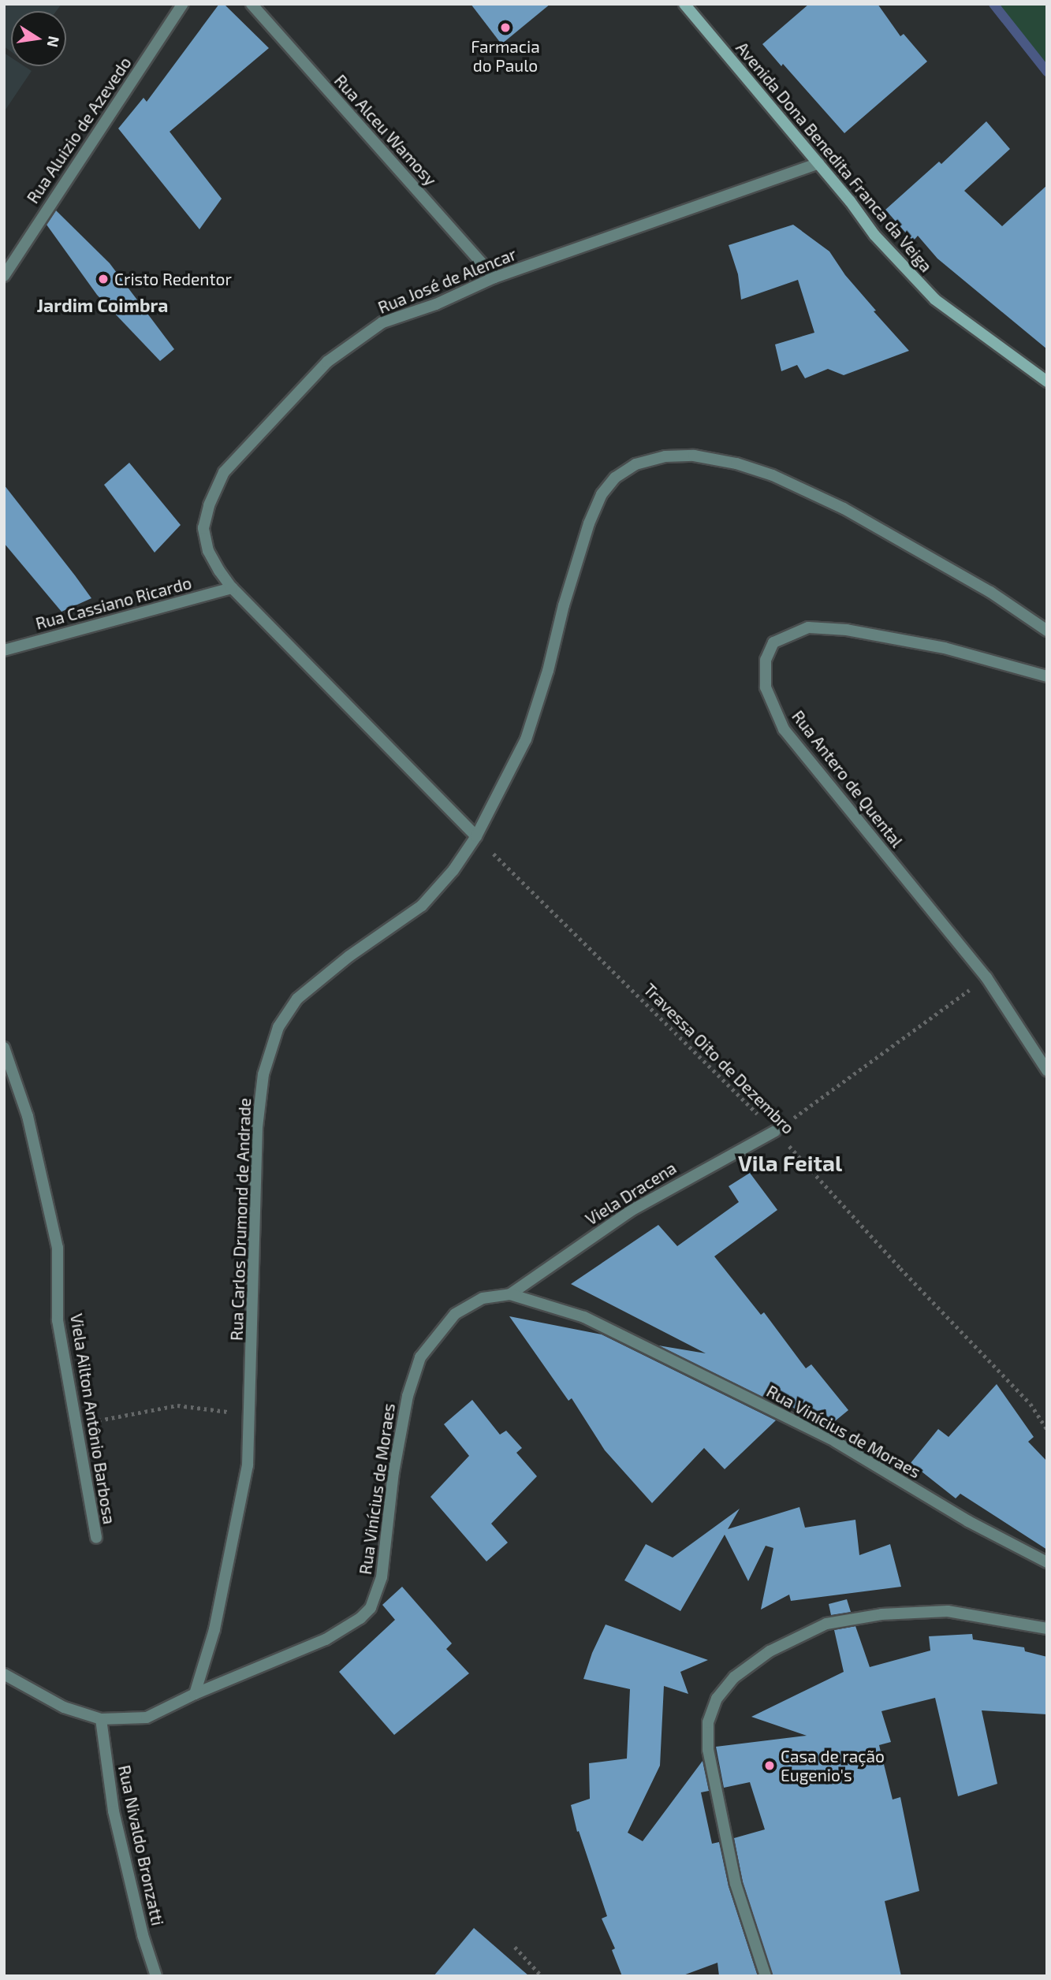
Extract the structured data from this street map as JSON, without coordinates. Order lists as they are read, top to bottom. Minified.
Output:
{"streets":{"main road":["Avenida Dona Benedita Franca da Veiga"],"street":["Rua Aluizio de Azevedo","Rua Alceu Wamosy","Rua José de Alencar","Rua Cassiano Ricardo","Rua Antero de Quental","Viela Dracena","Rua Carlos Drumond de Andrade","Viela Ailton Antônio Barbosa","Rua Vinícius de Moraes","Rua Nivaldo Bronzatti"],"path":["Travessa Oito de Dezembro"]},"crossings":[["Rua Alceu Wamosy","Rua José de Alencar"],["Avenida Dona Benedita Franca da Veiga","Rua José de Alencar"],["Rua José de Alencar","Rua Cassiano Ricardo"],["Rua José de Alencar","Travessa Oito de Dezembro"],["Rua José de Alencar","Rua Carlos Drumond de Andrade"],["Travessa Oito de Dezembro","Viela Dracena"],["Travessa Oito de Dezembro","Rua Carlos Drumond de Andrade"],["Viela Dracena","Rua Vinícius de Moraes"],["Rua Carlos Drumond de Andrade","Rua Vinícius de Moraes"],["Rua Vinícius de Moraes","Rua Nivaldo Bronzatti"]],"districts":["Jardim Coimbra","Vila Feital"],"places":["Farmacia do Paulo","Cristo Redentor","Casa de ração Eugenio's"],"north":"right"}
